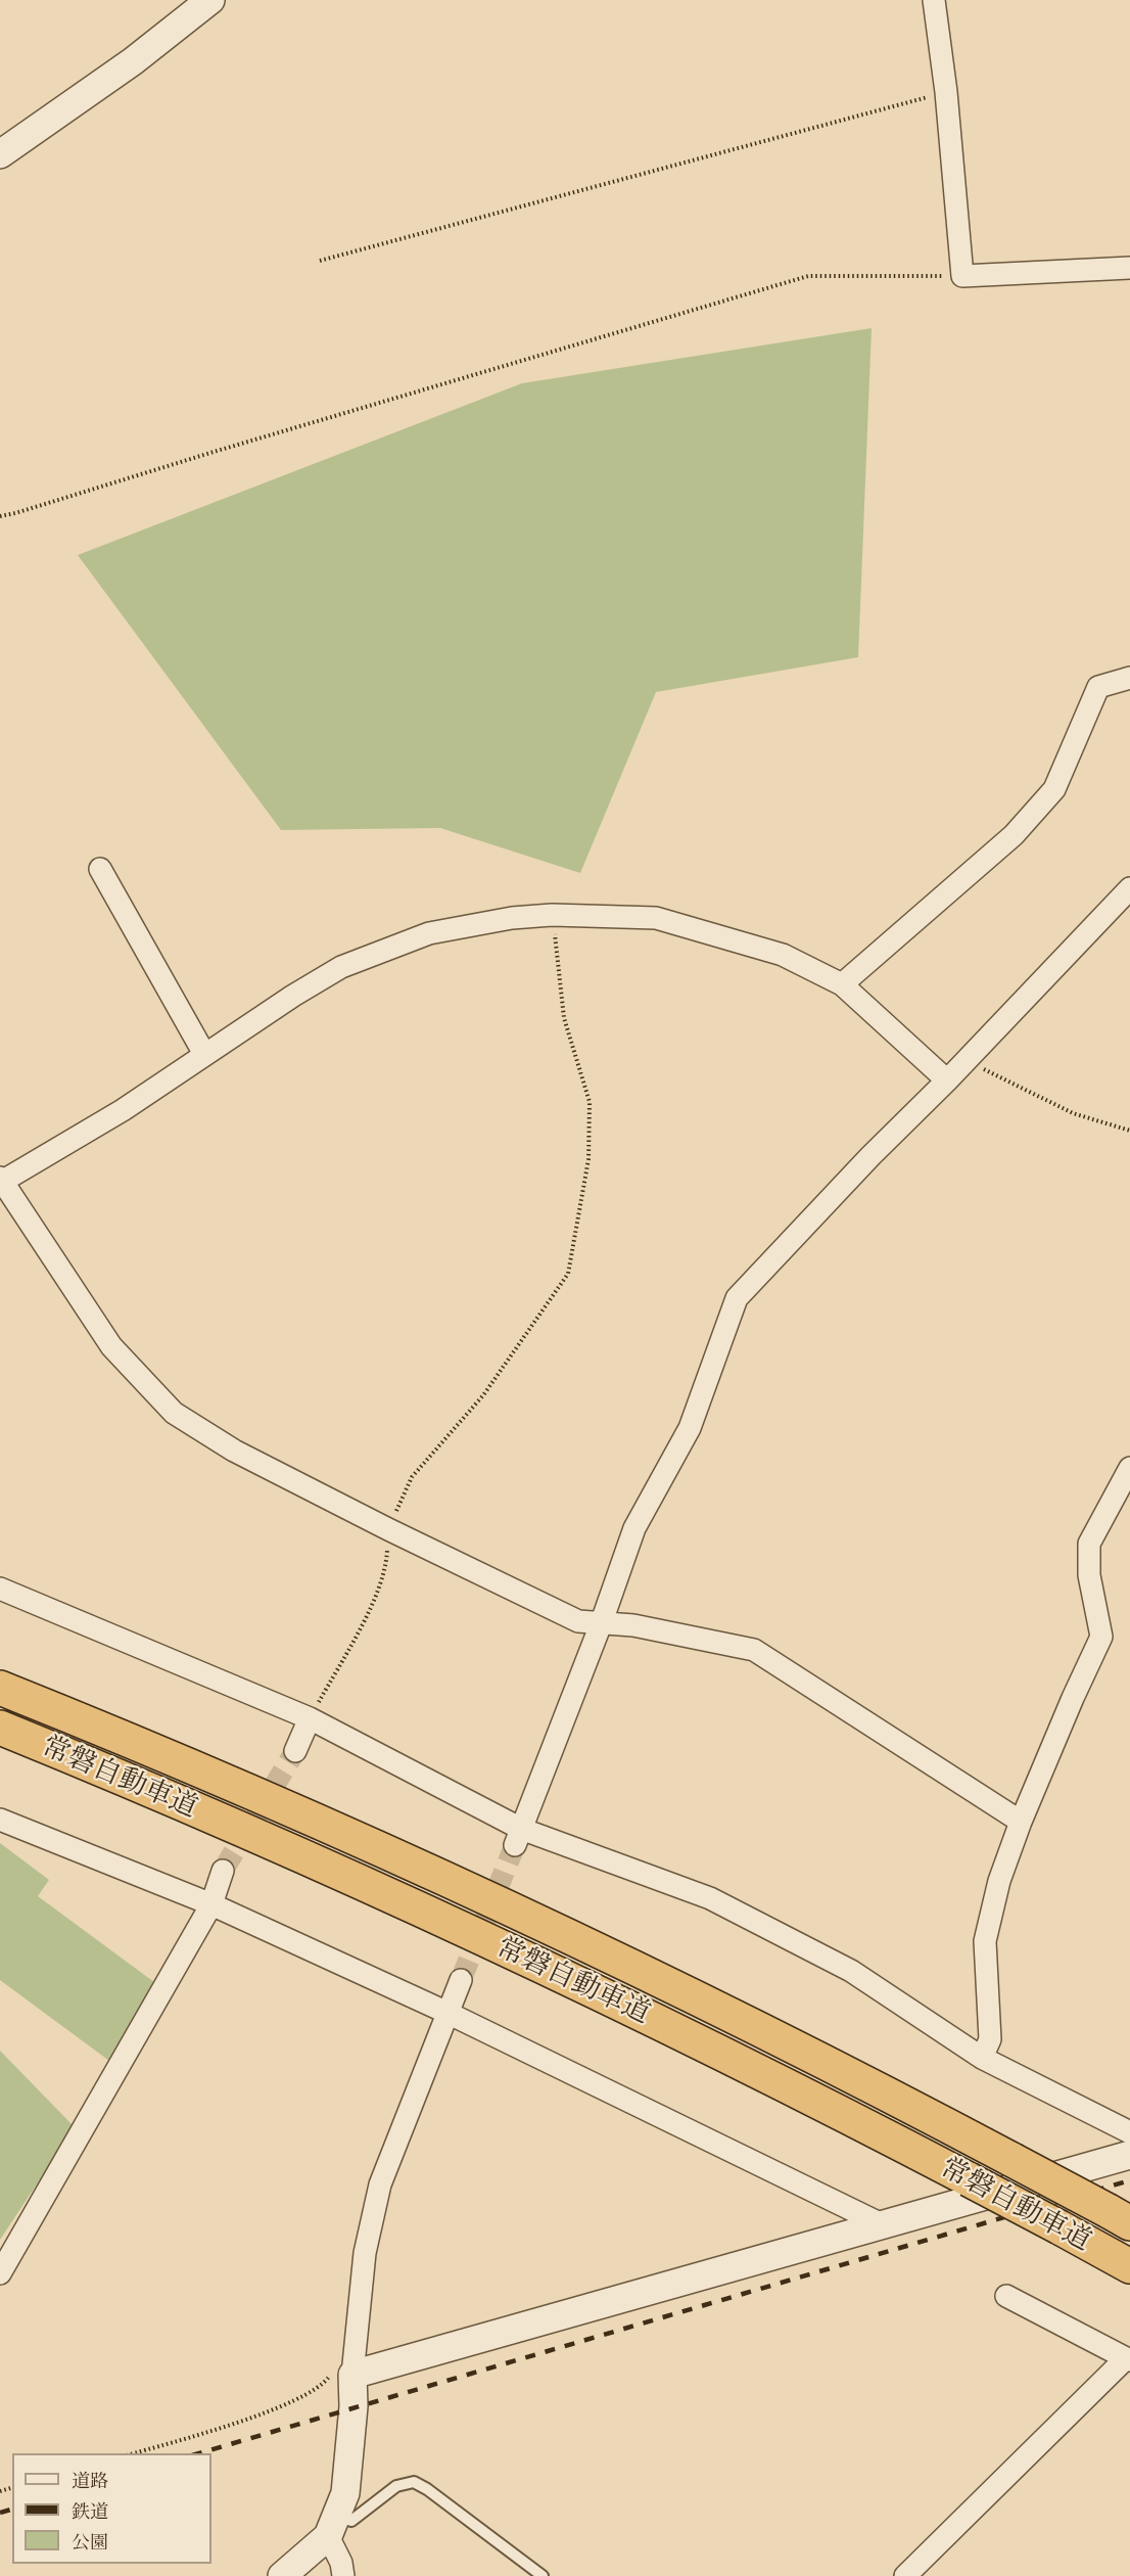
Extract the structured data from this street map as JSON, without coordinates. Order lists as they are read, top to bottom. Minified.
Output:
{"streets":{"highway":["常磐自動車道"]},"legend":["道路","鉄道","公園"]}
